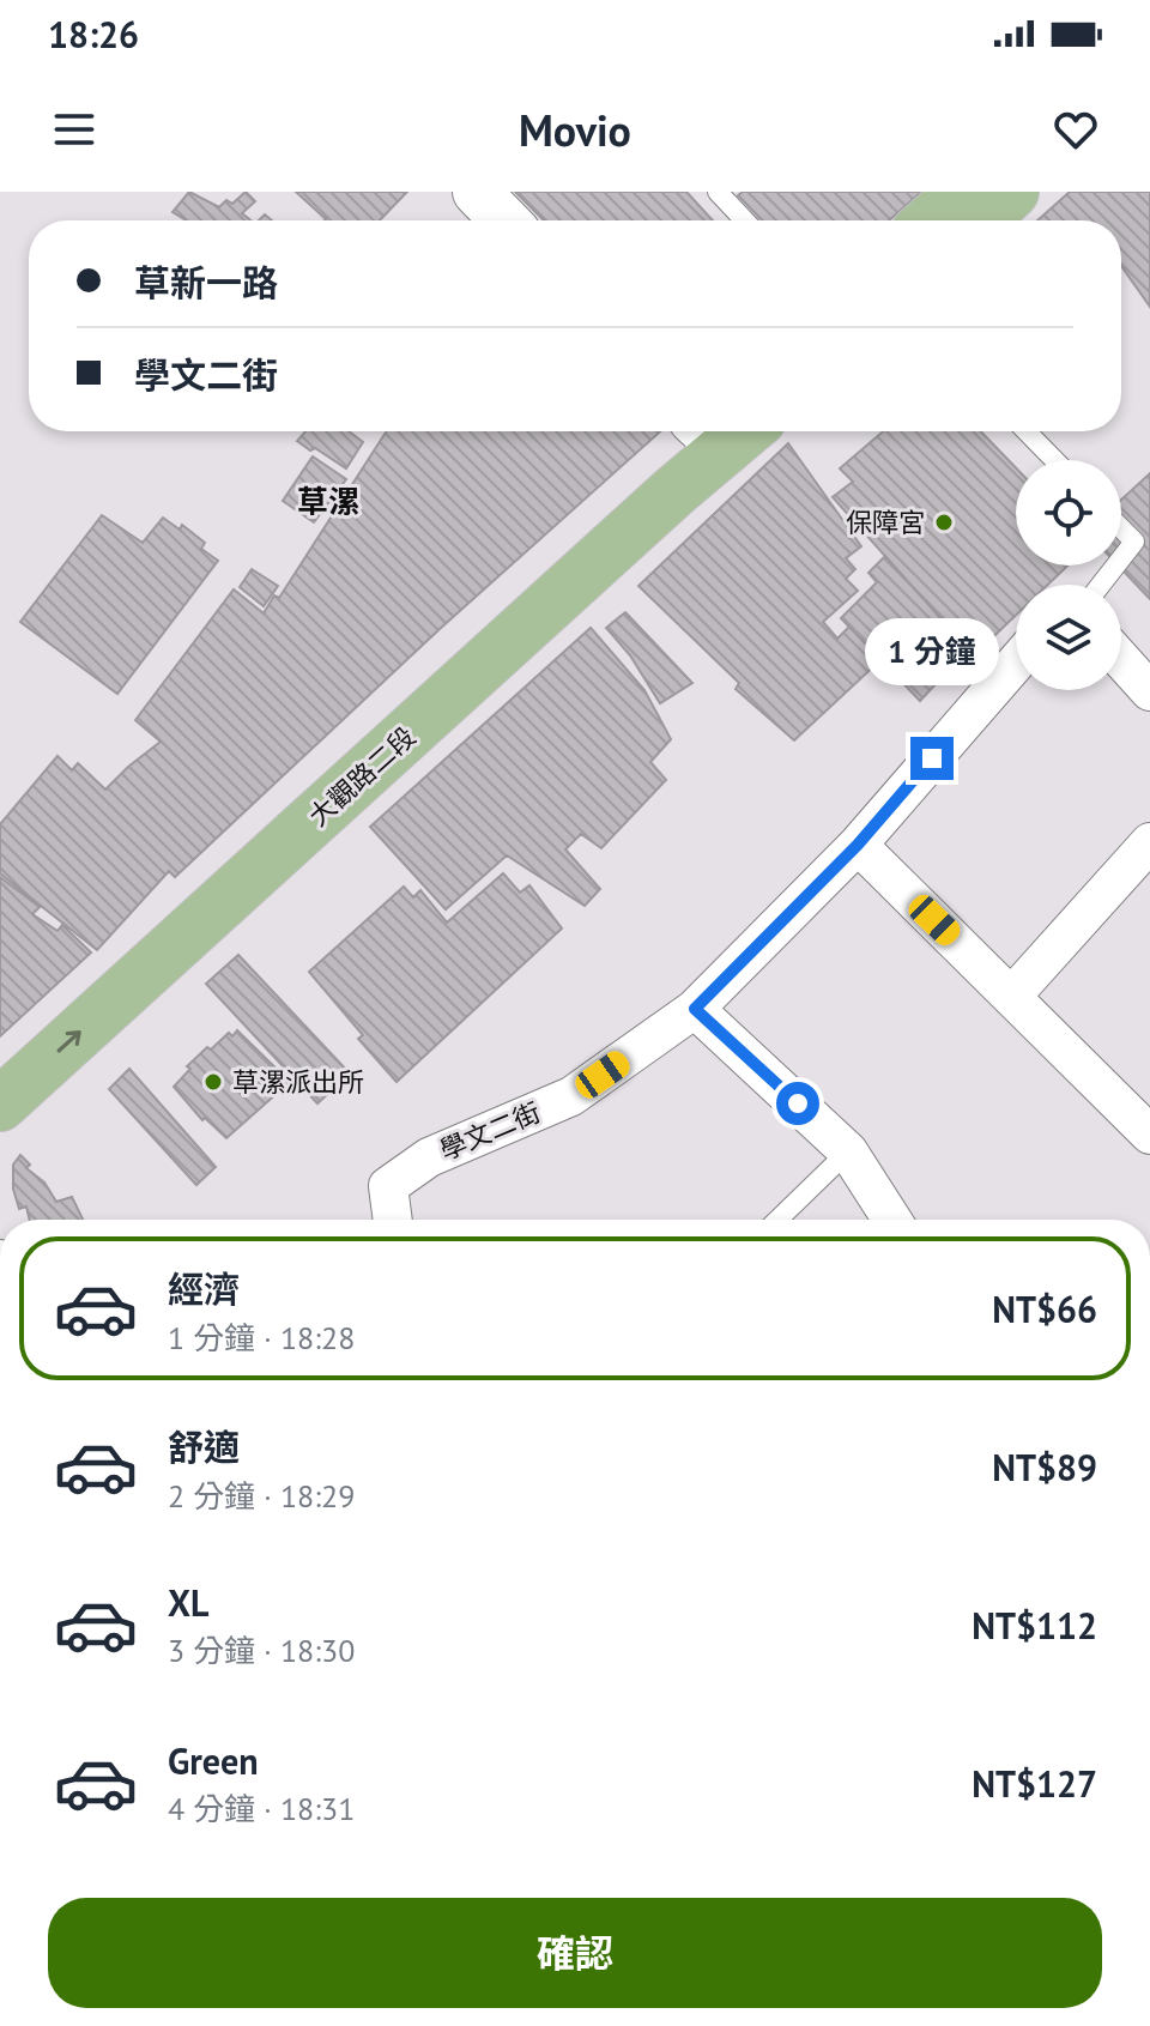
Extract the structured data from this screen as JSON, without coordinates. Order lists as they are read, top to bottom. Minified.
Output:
{"streets":{"main road":["大觀路二段"],"street":["學文二街"]},"districts":["草漯"],"places":["保障宮","草漯派出所"],"page":{"status":"18:26","header":"Movio","banner":["草新一路","學文二街"],"bubble":"1 分鐘","list":[{"name":"經濟","note":"1 分鐘 · 18:28","value":"NT$66"},{"name":"舒適","note":"2 分鐘 · 18:29","value":"NT$89"},{"name":"XL","note":"3 分鐘 · 18:30","value":"NT$112"},{"name":"Green","note":"4 分鐘 · 18:31","value":"NT$127"}],"buttons":"確認"}}
